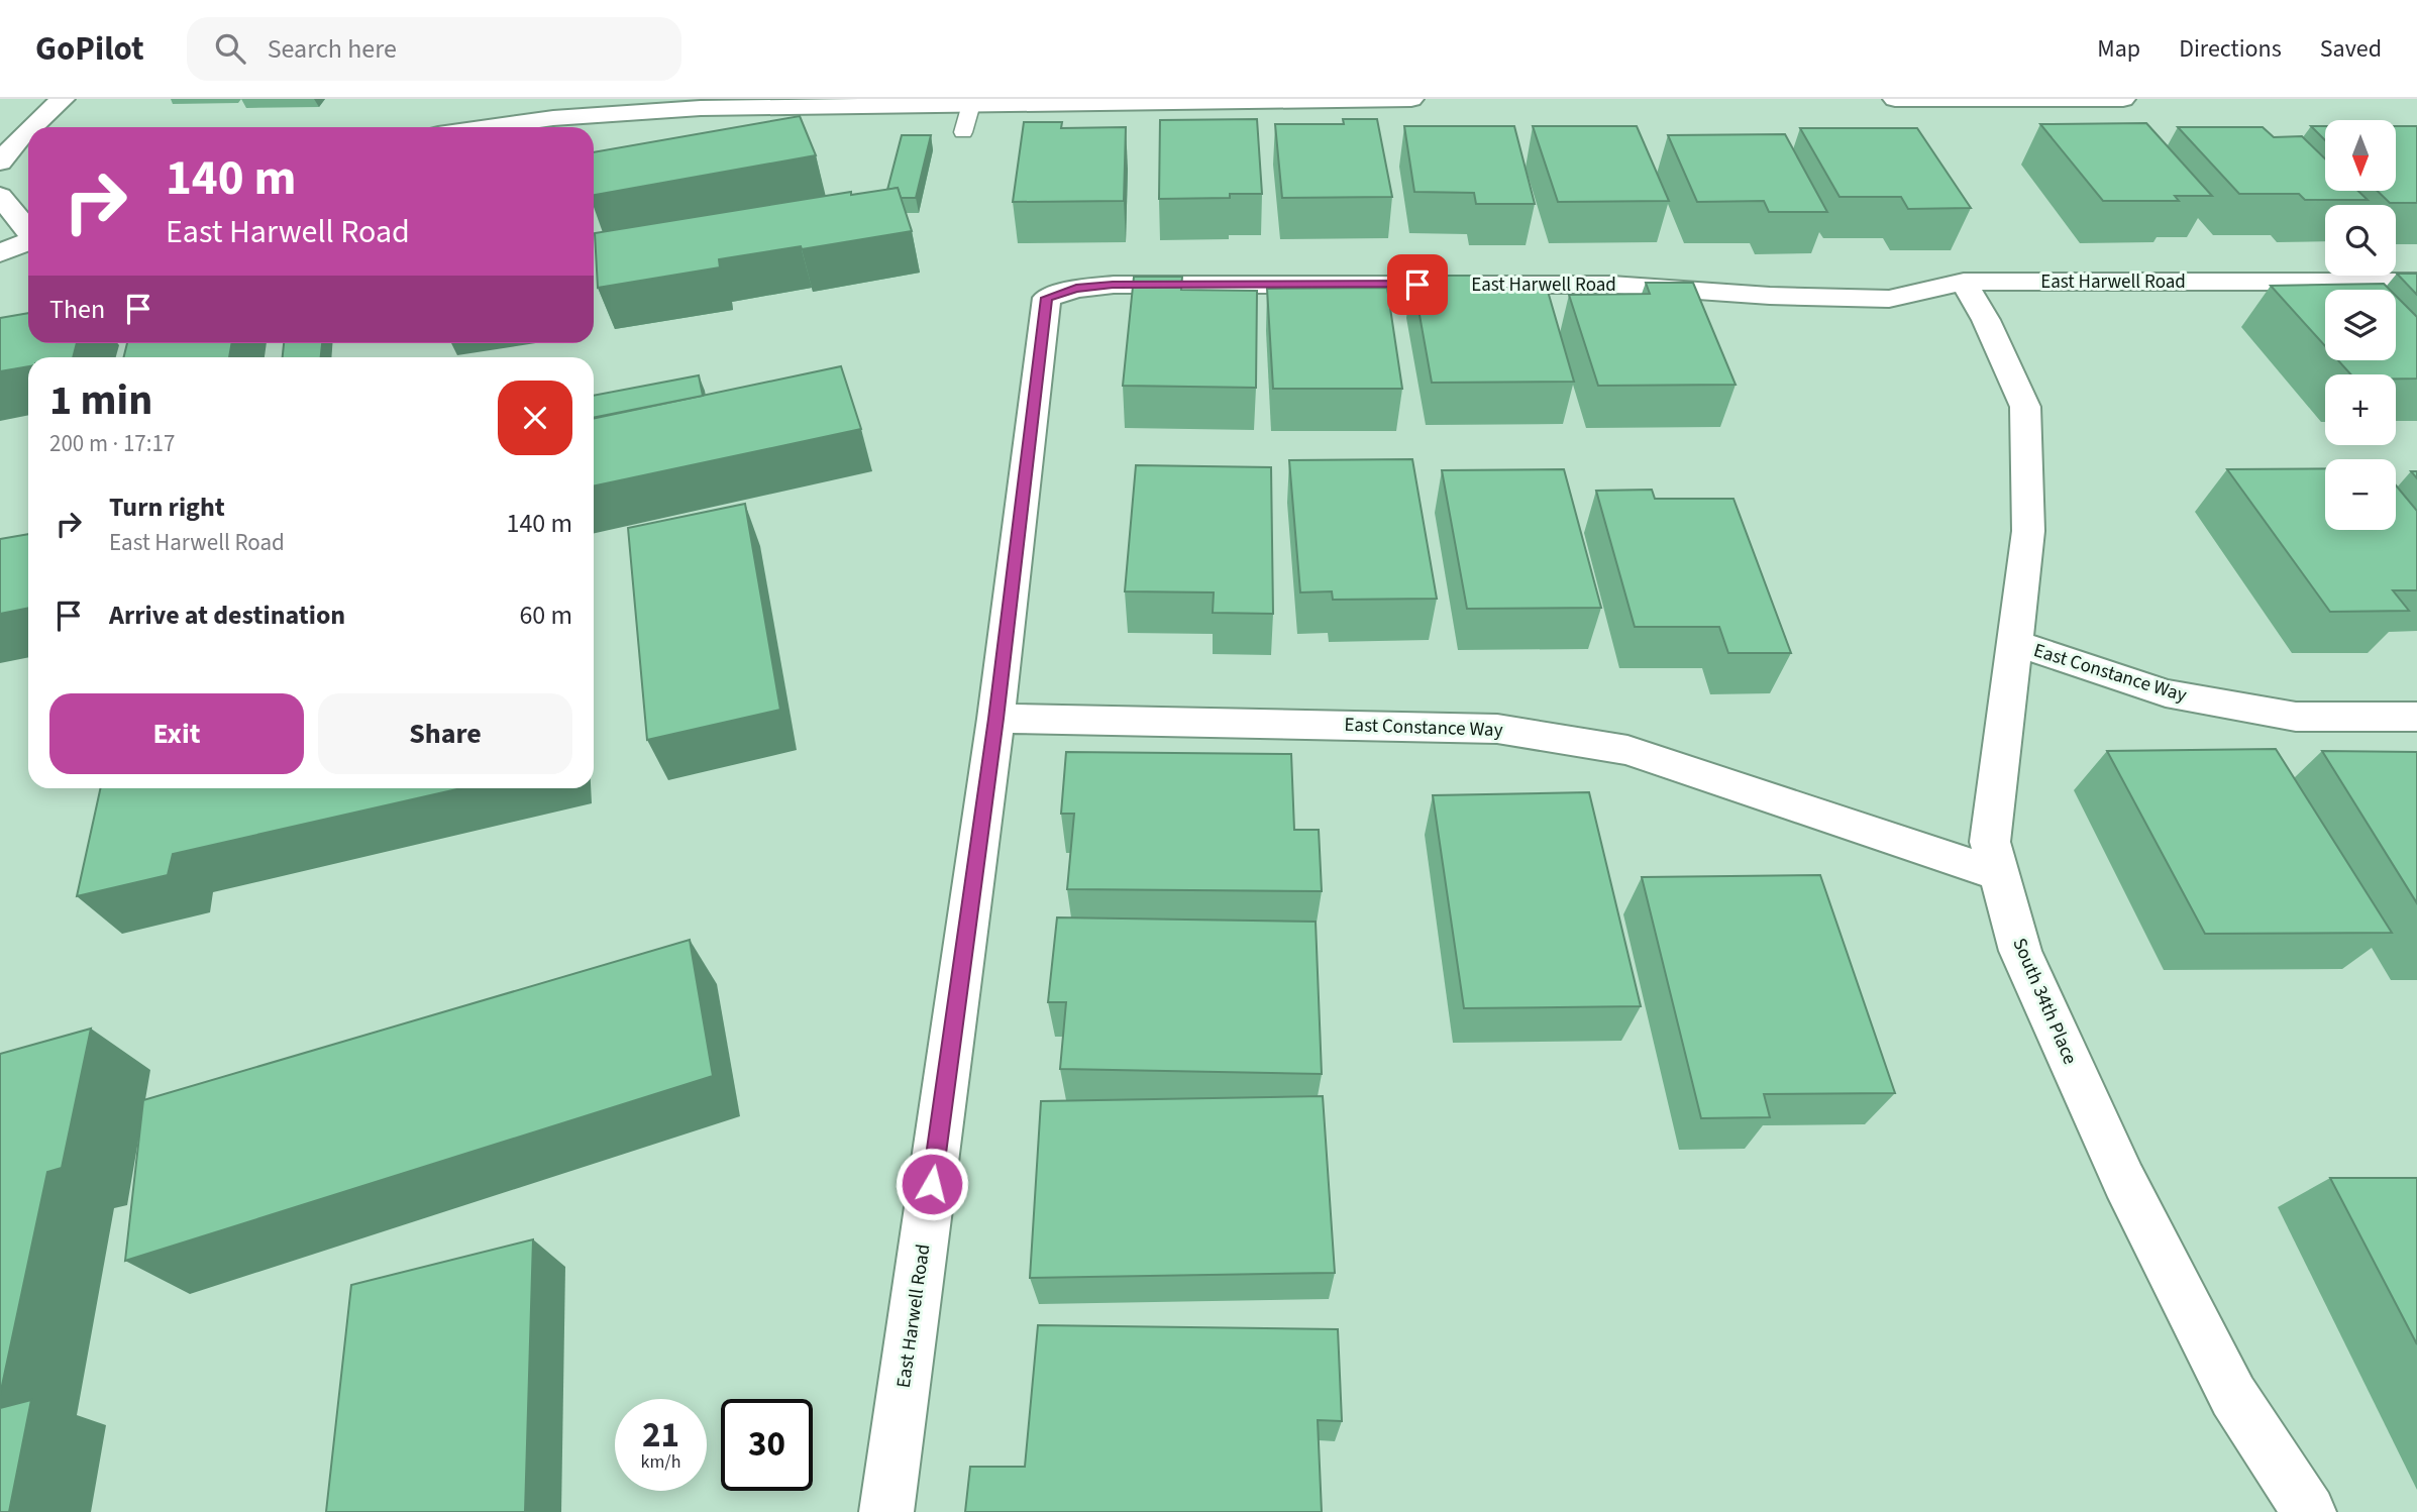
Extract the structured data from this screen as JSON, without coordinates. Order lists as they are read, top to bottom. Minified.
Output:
{"streets":{"street":["East Harwell Road","East Constance Way","South 34th Place"]},"crossings":[["East Harwell Road","East Constance Way"],["East Harwell Road","South 34th Place"],["East Constance Way","South 34th Place"]],"north":"bottom","page":{"header":"GoPilot","search":"Search here","nav":["Map","Directions","Saved"],"map_buttons":["+","−"],"turn":["140 m","East Harwell Road"],"then":"Then","heading":["1 min","200 m · 17:17"],"list":[{"name":"Turn right","note":"East Harwell Road","value":"140 m"},{"name":"Arrive at destination","value":"60 m"}],"buttons":["Exit","Share"],"speed":"21 km/h","limit":"30"}}
